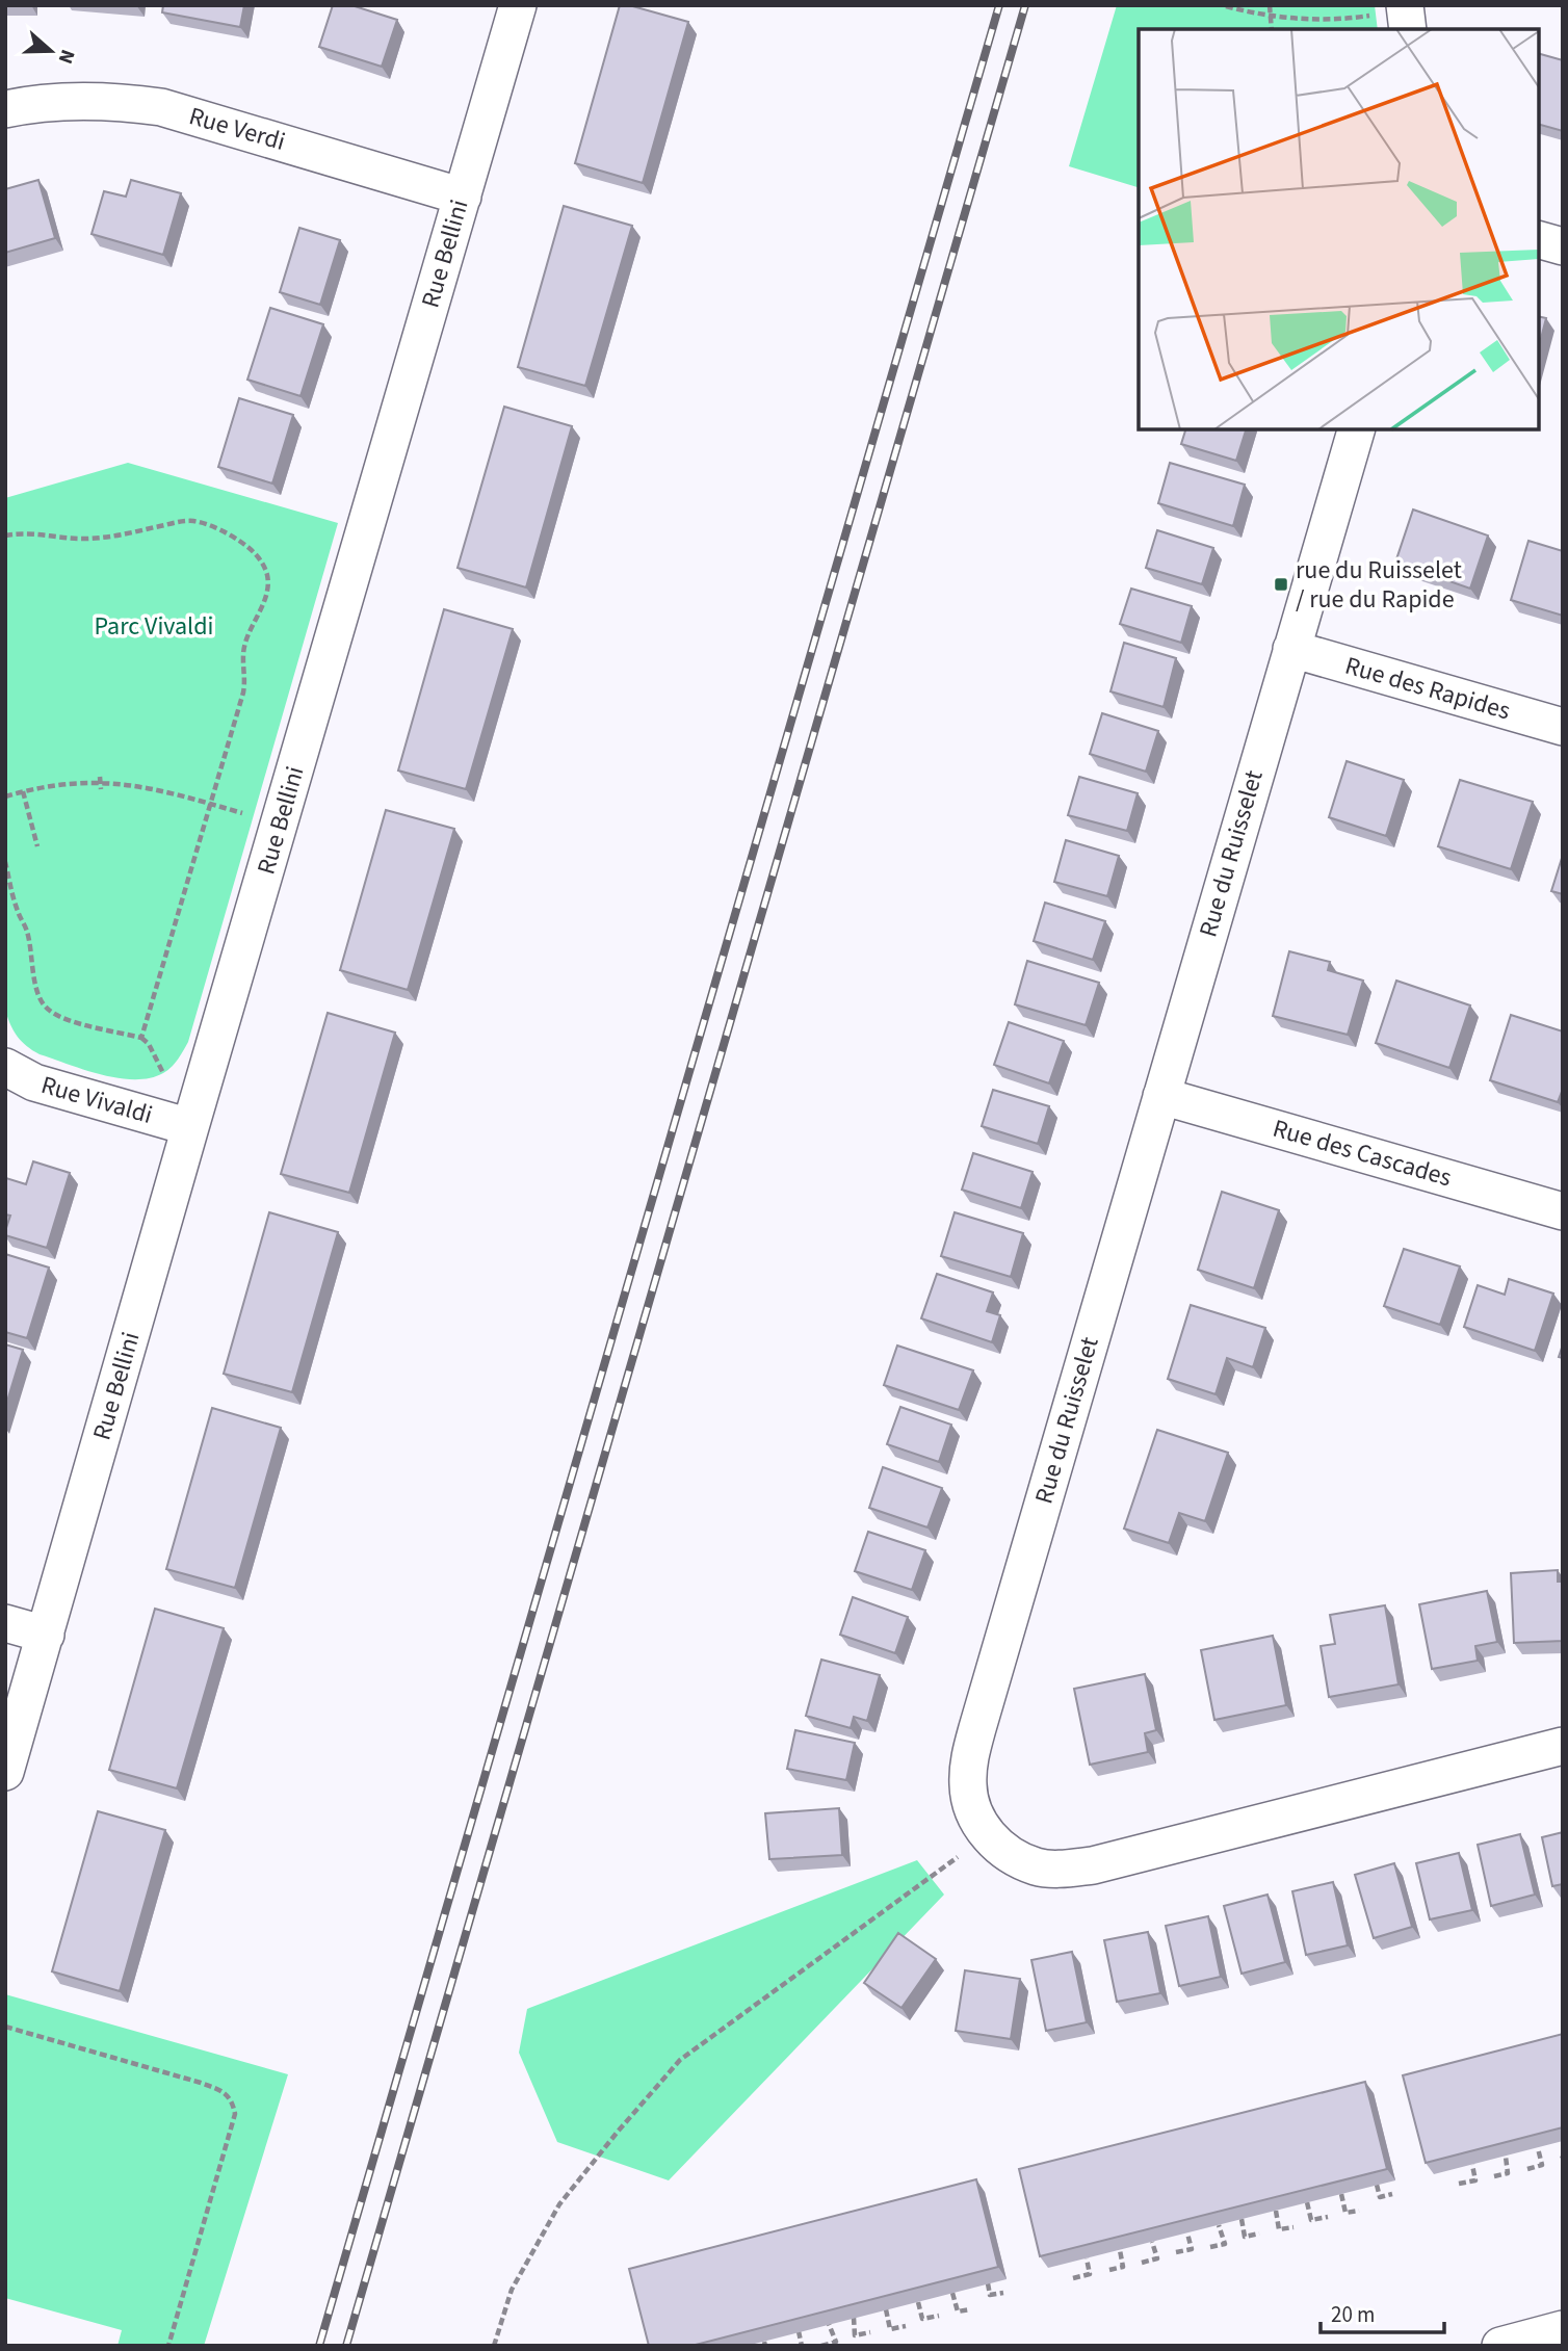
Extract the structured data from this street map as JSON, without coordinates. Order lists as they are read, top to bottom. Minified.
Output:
{"streets":{"street":["Rue Verdi","Rue Bellini","Rue des Rapides","Rue du Ruisselet","Rue Vivaldi","Rue des Cascades"]},"crossings":[["Rue Verdi","Rue Bellini"],["Rue Bellini","Rue Vivaldi"],["Rue des Rapides","Rue du Ruisselet"],["Rue du Ruisselet","Rue des Cascades"]],"parks":["Parc Vivaldi"],"places":{"transit":["rue du Ruisselet / rue du Rapide"]},"scale_bar":"20 m","north":"right"}
